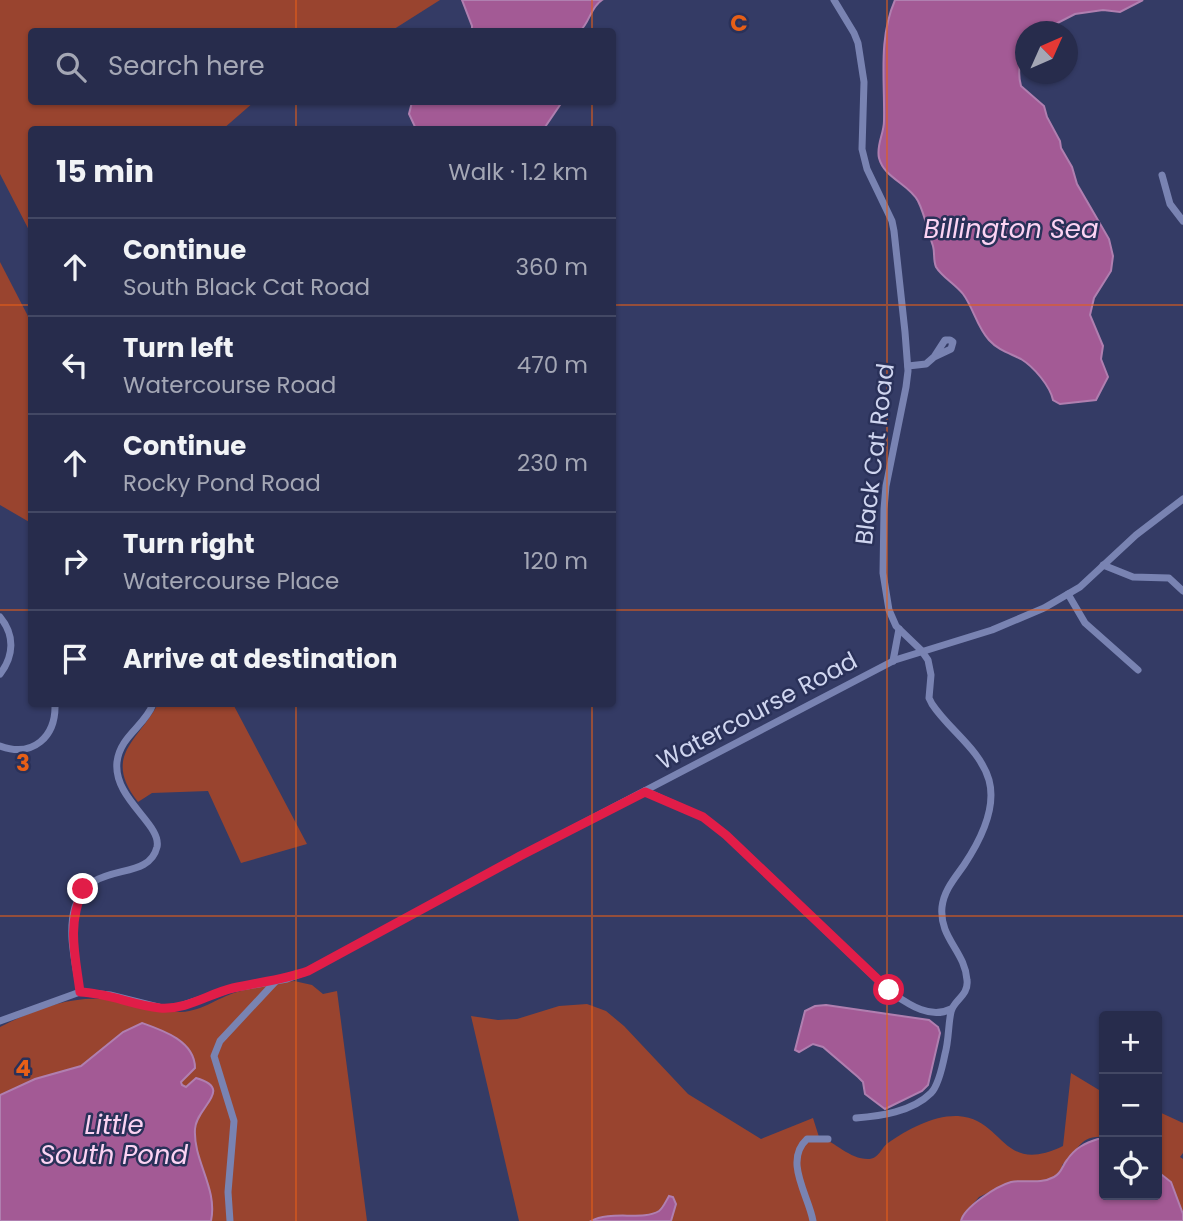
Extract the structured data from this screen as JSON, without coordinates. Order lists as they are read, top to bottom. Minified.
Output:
{"streets":{"street":["Black Cat Road","Watercourse Road"]},"crossings":[["Black Cat Road","Watercourse Road"]],"water":["Billington Sea","Little South Pond"],"north":"top right","page":{"search":"Search here","heading":["15 min","Walk · 1.2 km"],"list":[["Continue","South Black Cat Road","360 m"],["Turn left","Watercourse Road","470 m"],["Continue","Rocky Pond Road","230 m"],["Turn right","Watercourse Place","120 m"],"Arrive at destination"],"map_buttons":["+","−"]},"grid":{"columns":["C"],"rows":["3","4"]}}
